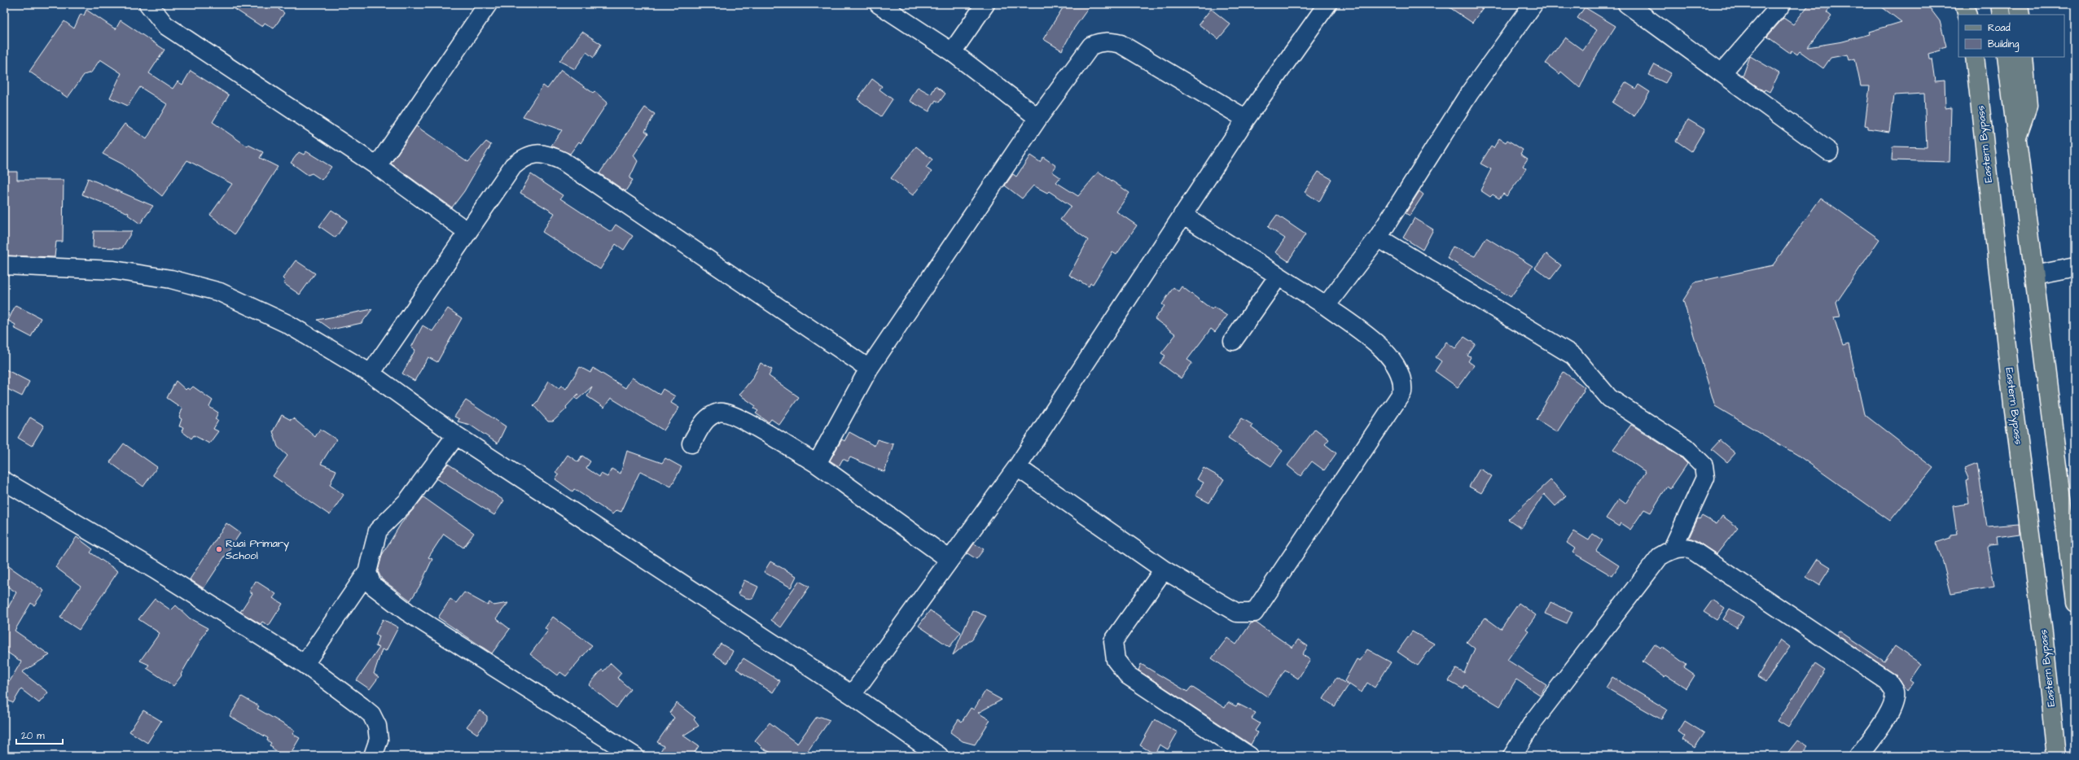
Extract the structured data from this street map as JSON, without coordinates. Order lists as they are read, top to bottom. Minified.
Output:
{"streets":{"main road":["Eastern Bypass"]},"places":["Ruai Primary School"],"legend":["Road","Building"],"scale_bar":"20 m"}
